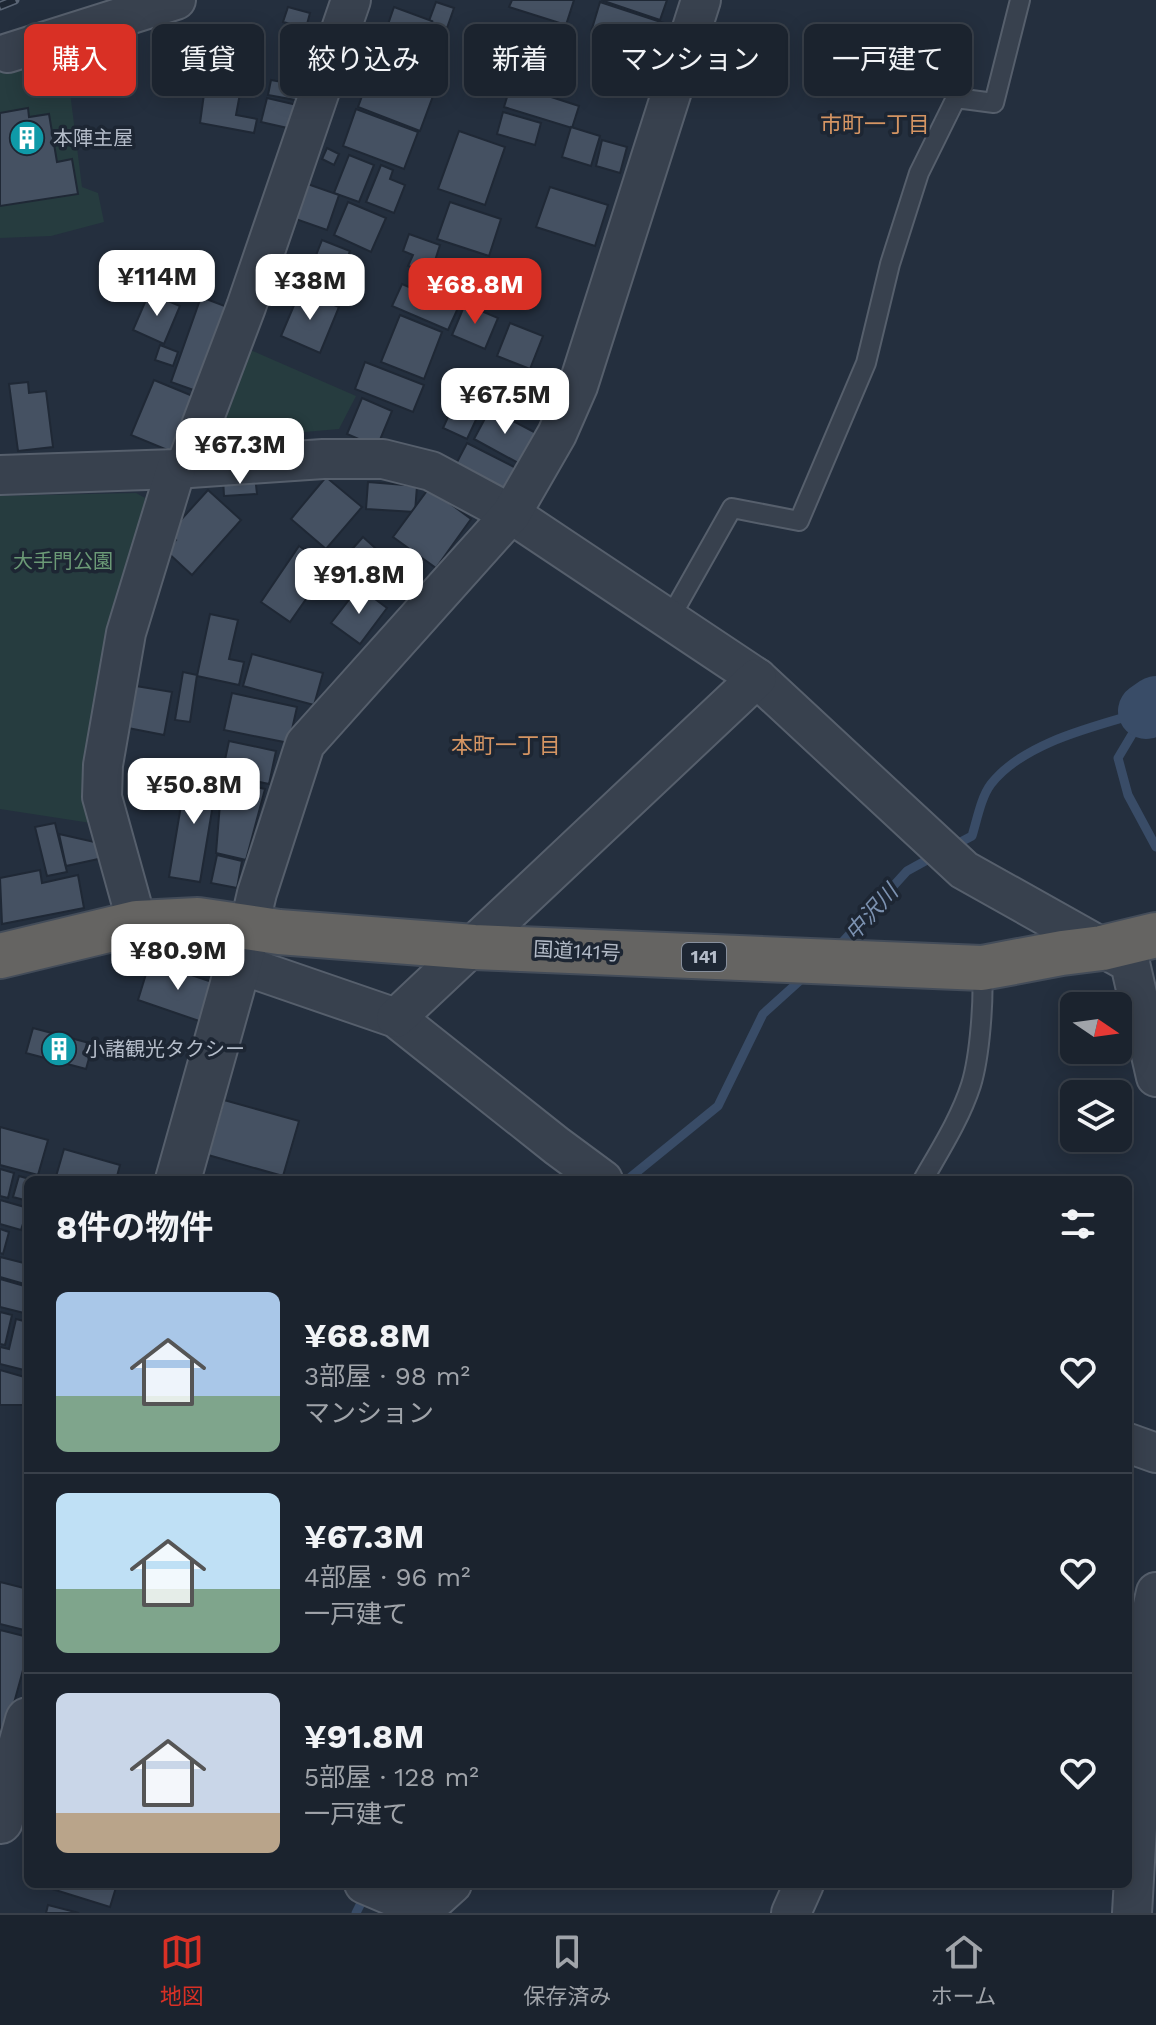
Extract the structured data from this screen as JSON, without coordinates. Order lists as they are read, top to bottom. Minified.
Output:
{"streets":{"highway":["国道141号","141"]},"districts":["市町一丁目","本町一丁目"],"water":["中沢川"],"parks":["大手門公園"],"places":{"building":["本陣主屋","小諸観光タクシー"]},"north":"right","page":{"chip":["購入","賃貸","絞り込み","新着","マンション","一戸建て"],"price":["¥114M","¥38M","¥68.8M","¥67.5M","¥67.3M","¥91.8M","¥50.8M","¥80.9M"],"heading":"8件の物件","list":[{"name":"¥68.8M","note":"3部屋 · 98 m² · マンション"},{"name":"¥67.3M","note":"4部屋 · 96 m² · 一戸建て"},{"name":"¥91.8M","note":"5部屋 · 128 m² · 一戸建て"}],"tabs":["地図","保存済み","ホーム"]}}
